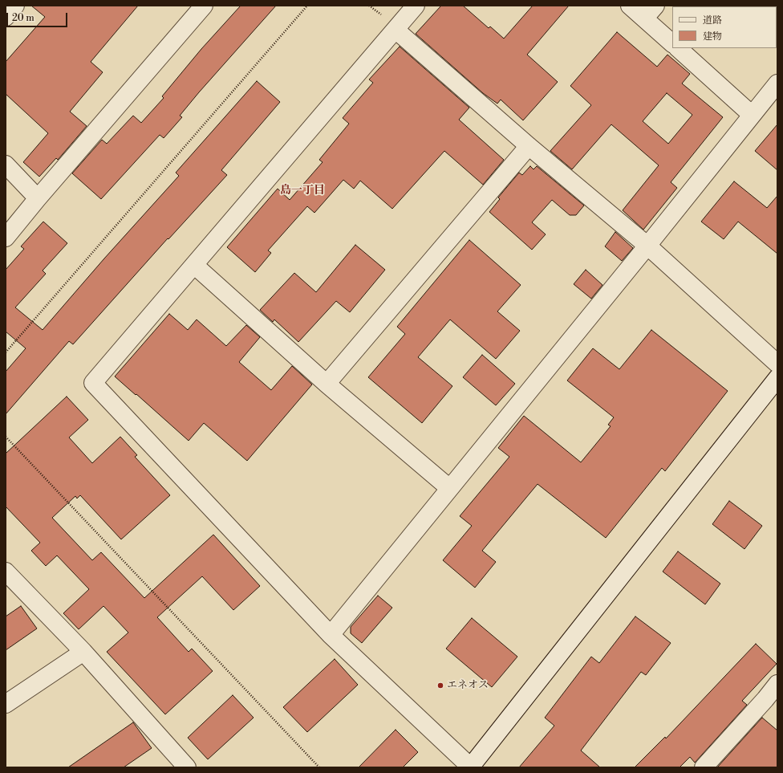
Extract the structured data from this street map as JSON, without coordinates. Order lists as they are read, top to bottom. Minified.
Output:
{"districts":["島一丁目"],"places":["エネオス"],"legend":["道路","建物"],"scale_bar":"20 m"}
